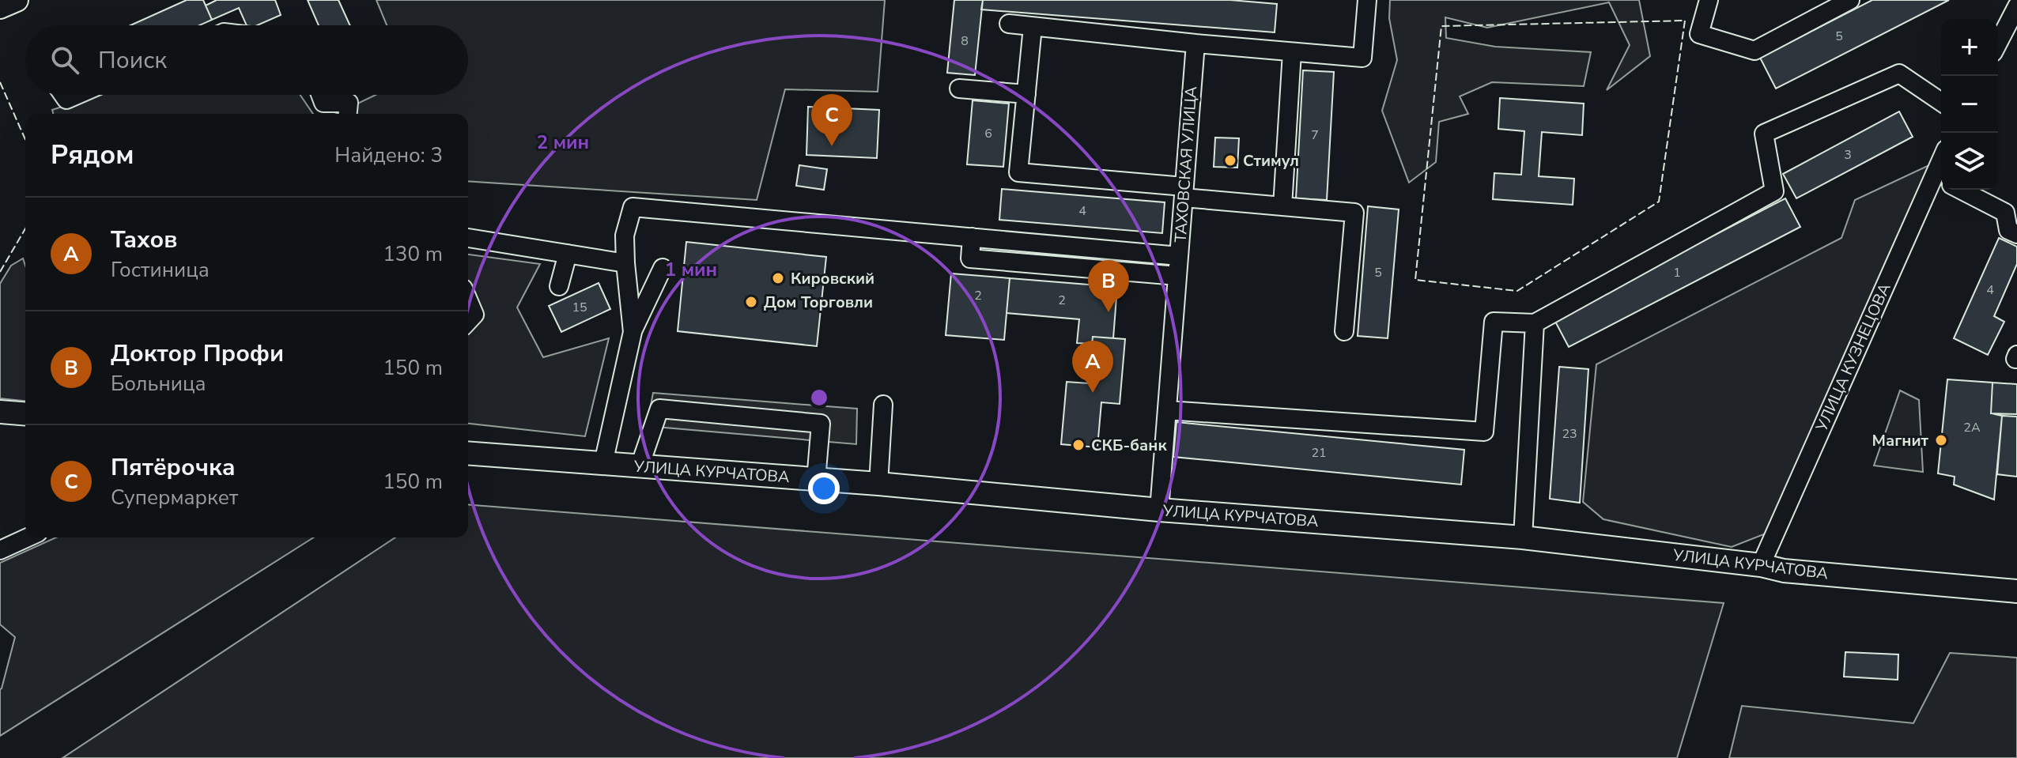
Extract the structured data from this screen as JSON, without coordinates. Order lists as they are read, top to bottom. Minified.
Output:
{"streets":{"main road":["УЛИЦА КУРЧАТОВА"],"street":["ТАХОВСКАЯ УЛИЦА","УЛИЦА КУЗНЕЦОВА"]},"crossings":[["ТАХОВСКАЯ УЛИЦА","УЛИЦА КУРЧАТОВА"],["УЛИЦА КУЗНЕЦОВА","УЛИЦА КУРЧАТОВА"]],"places":["Стимул","Кировский","Дом Торговли","Магнит","СКБ-банк"],"house_numbers":["5","8","6","7","3","4","5","1","4","2","2","15","2А","23","21"],"page":{"map_buttons":["+","−"],"search":"Поиск","pins":["C","B","A"],"heading":["Рядом","Найдено: 3"],"list":[{"mark":"A","name":"Тахов","note":"Гостиница","value":"130 m"},{"mark":"B","name":"Доктор Профи","note":"Больница","value":"150 m"},{"mark":"C","name":"Пятёрочка","note":"Супермаркет","value":"150 m"}]},"rings":["2 мин","1 мин"]}
